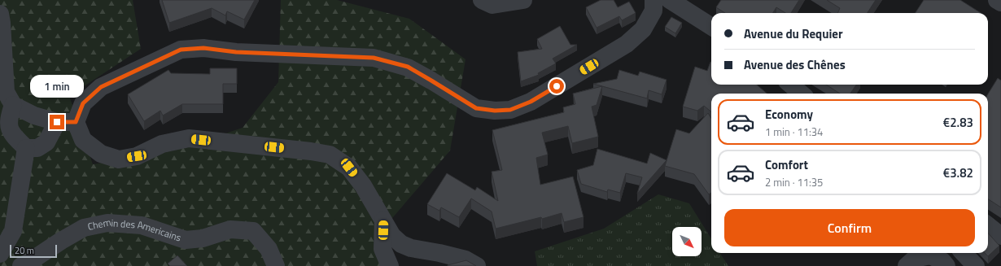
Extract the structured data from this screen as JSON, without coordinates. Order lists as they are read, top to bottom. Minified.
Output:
{"streets":{"street":["Chemin des Americains"]},"scale_bar":"20 m","north":"bottom right","page":{"banner":["Avenue du Requier","Avenue des Chênes"],"bubble":"1 min","list":[{"name":"Economy","note":"1 min · 11:34","value":"€2.83"},{"name":"Comfort","note":"2 min · 11:35","value":"€3.82"}],"buttons":"Confirm","scale":"20 m"}}
